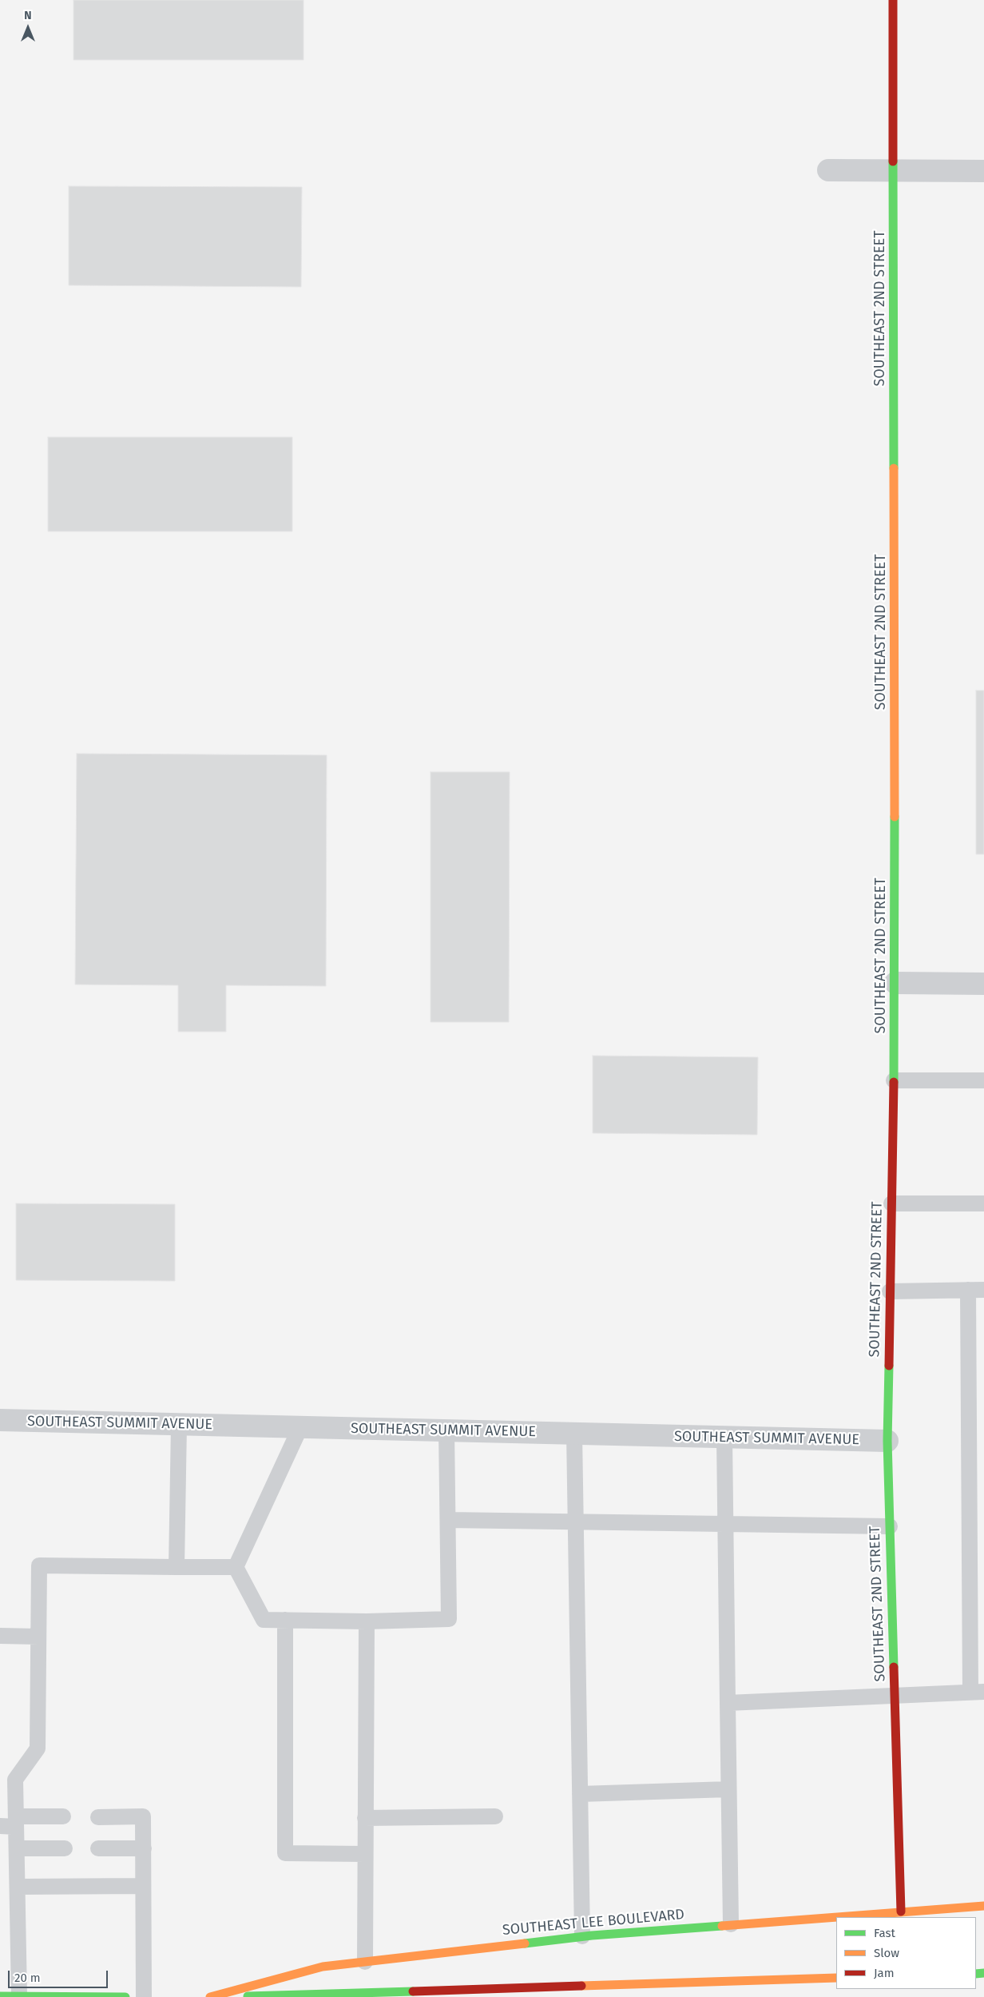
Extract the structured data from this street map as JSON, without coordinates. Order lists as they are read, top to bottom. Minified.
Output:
{"streets":{"street":["SOUTHEAST 2ND STREET","SOUTHEAST SUMMIT AVENUE","SOUTHEAST LEE BOULEVARD"]},"crossings":[["SOUTHEAST 2ND STREET","SOUTHEAST SUMMIT AVENUE"],["SOUTHEAST 2ND STREET","SOUTHEAST LEE BOULEVARD"]],"legend":["Fast","Slow","Jam"],"scale_bar":"20 m","north":"top"}
